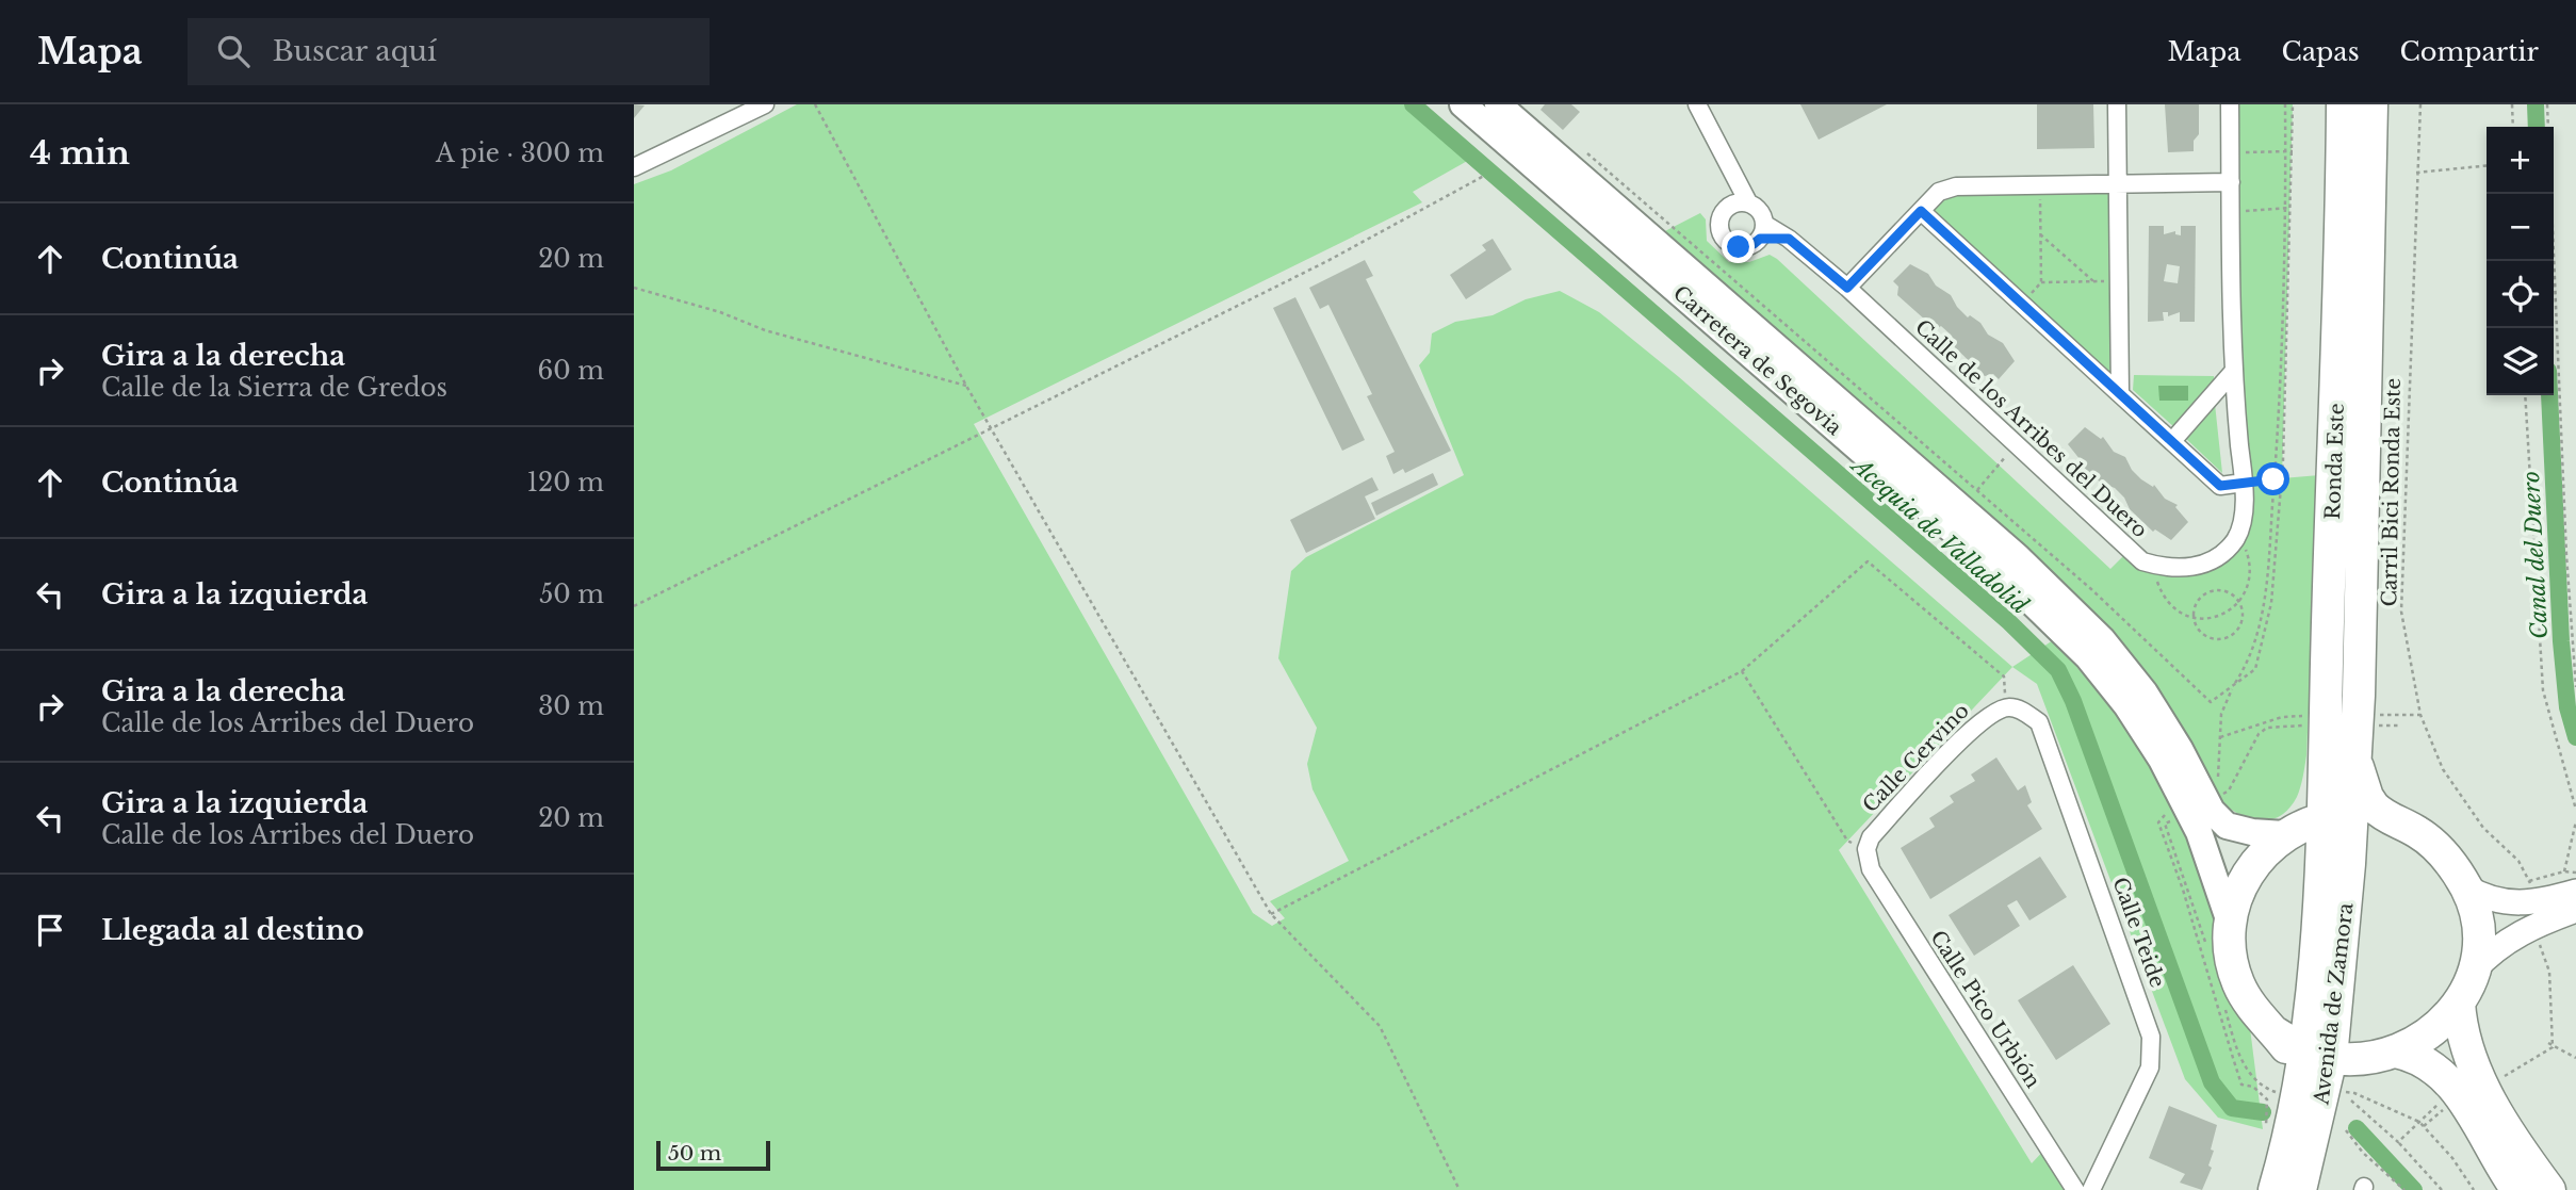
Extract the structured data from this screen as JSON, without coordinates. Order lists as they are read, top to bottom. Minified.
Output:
{"streets":{"highway":["Ronda Este","Avenida de Zamora"],"main road":["Carretera de Segovia"],"street":["Calle de los Arribes del Duero","Calle Cervino","Calle Teide","Calle Pico Urbión"],"path":["Carril Bici Ronda Este"]},"crossings":[["Ronda Este","Avenida de Zamora"],["Calle Cervino","Calle Teide"],["Calle Cervino","Calle Pico Urbión"]],"water":["Acequia de Valladolid","Canal del Duero"],"scale_bar":"50 m","page":{"header":"Mapa","search":"Buscar aquí","nav":["Mapa","Capas","Compartir"],"heading":["4 min","A pie · 300 m"],"map_buttons":["+","−"],"list":[["Continúa","20 m"],["Gira a la derecha","Calle de la Sierra de Gredos","60 m"],["Continúa","120 m"],["Gira a la izquierda","50 m"],["Gira a la derecha","Calle de los Arribes del Duero","30 m"],["Gira a la izquierda","Calle de los Arribes del Duero","20 m"],"Llegada al destino"],"scale":"50 m"}}
